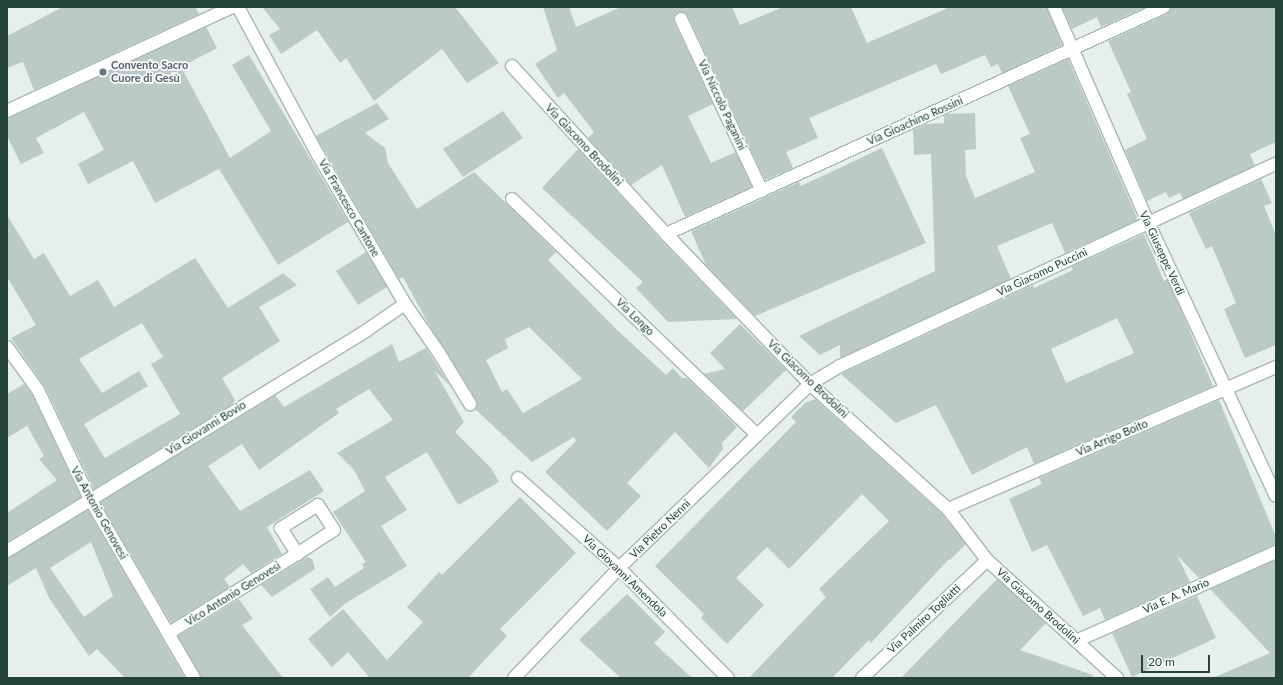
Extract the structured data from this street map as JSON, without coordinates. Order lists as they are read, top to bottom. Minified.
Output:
{"streets":{"street":["Via Niccolò Paganini","Via Gioachino Rossini","Via Giacomo Brodolini","Via Francesco Cantone","Via Giuseppe Verdi","Via Giacomo Puccini","Via Longo","Via Giovanni Bovio","Via Arrigo Boito","Via Antonio Genovesi","Via Pietro Nenni","Via Giovanni Amendola","Vico Antonio Genovesi","Via E. A. Mario","Via Palmiro Togliatti"]},"crossings":[["Via Niccolò Paganini","Via Gioachino Rossini"],["Via Gioachino Rossini","Via Giacomo Brodolini"],["Via Gioachino Rossini","Via Giuseppe Verdi"],["Via Giacomo Brodolini","Via Giacomo Puccini"],["Via Giacomo Brodolini","Via Arrigo Boito"],["Via Giacomo Brodolini","Via Pietro Nenni"],["Via Giacomo Brodolini","Via E. A. Mario"],["Via Giacomo Brodolini","Via Palmiro Togliatti"],["Via Francesco Cantone","Via Giovanni Bovio"],["Via Giuseppe Verdi","Via Giacomo Puccini"],["Via Giuseppe Verdi","Via Arrigo Boito"],["Via Giacomo Puccini","Via Pietro Nenni"],["Via Longo","Via Pietro Nenni"],["Via Giovanni Bovio","Via Antonio Genovesi"],["Via Antonio Genovesi","Vico Antonio Genovesi"],["Via Pietro Nenni","Via Giovanni Amendola"]],"places":["Convento Sacro Cuore di Gesù"],"scale_bar":"20 m"}
